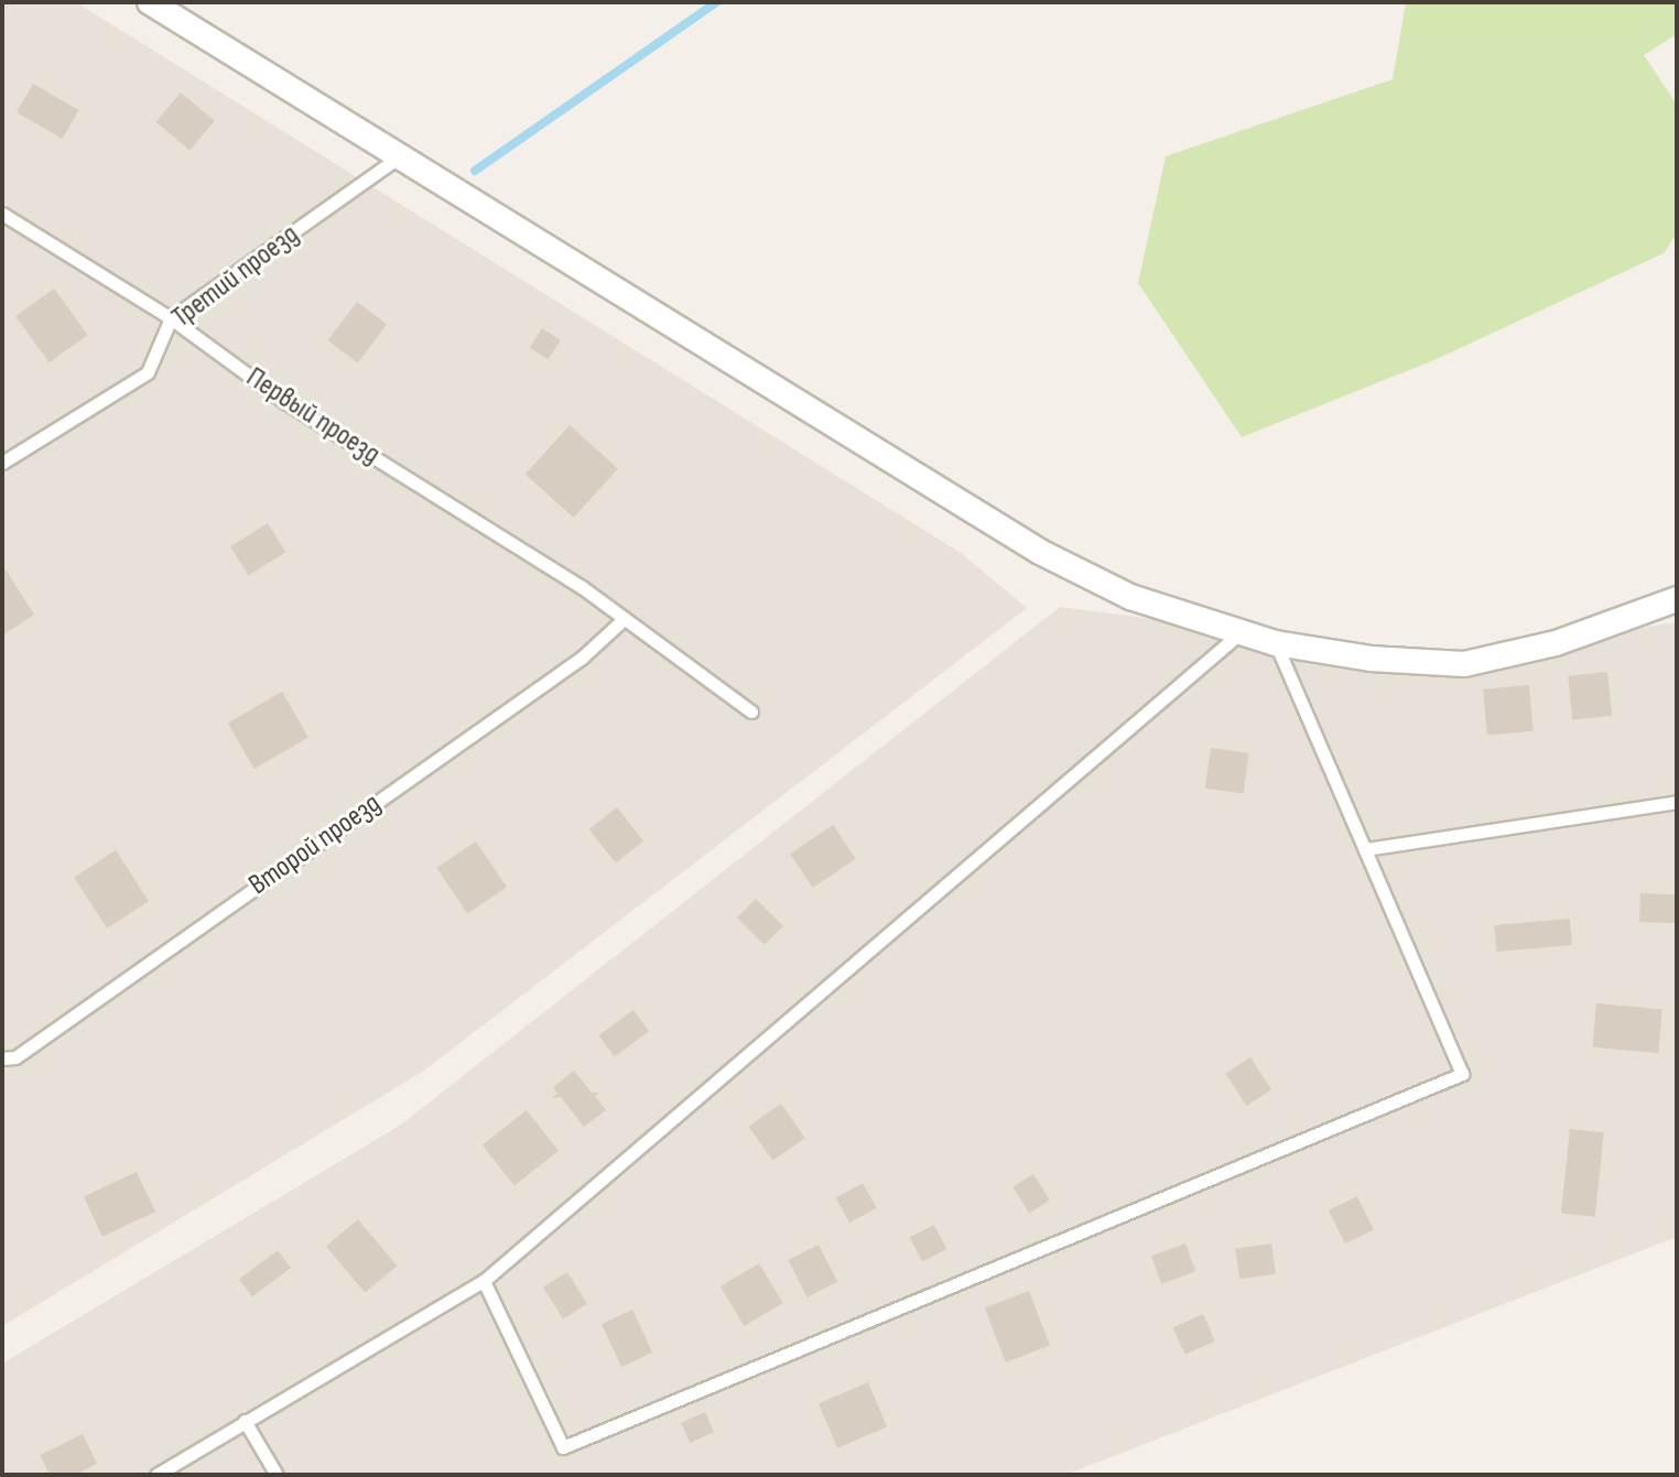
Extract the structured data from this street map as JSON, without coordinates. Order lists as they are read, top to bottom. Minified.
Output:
{"streets":{"lane":["Третий проезд","Первый проезд","Второй проезд"]},"crossings":[["Третий проезд","Первый проезд"],["Первый проезд","Второй проезд"]]}
